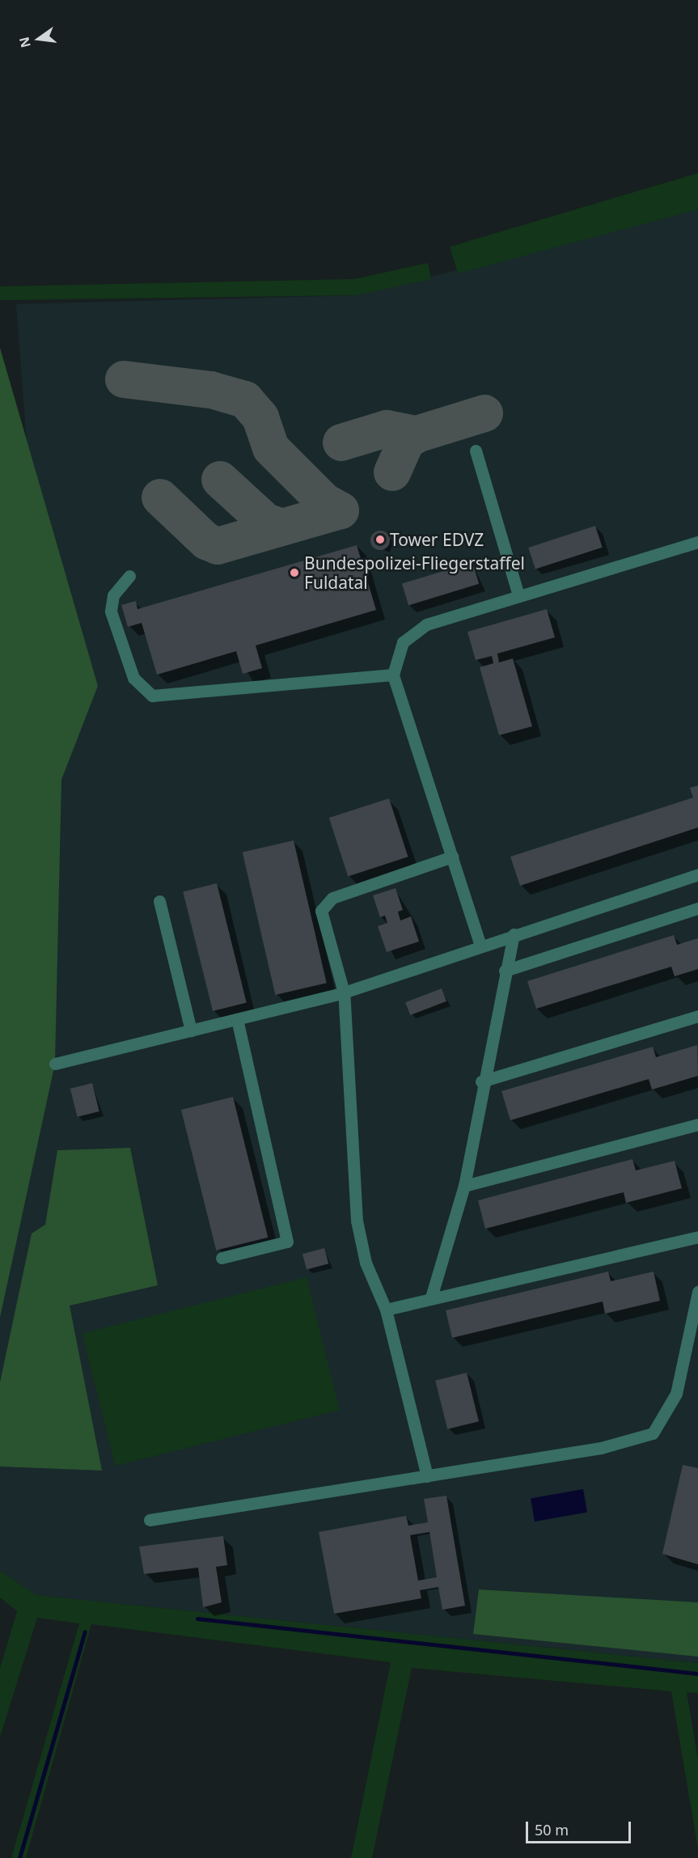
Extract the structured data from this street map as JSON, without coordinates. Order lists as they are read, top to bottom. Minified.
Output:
{"places":["Tower EDVZ","Bundespolizei-Fliegerstaffel Fuldatal"],"scale_bar":"50 m","north":"left"}
